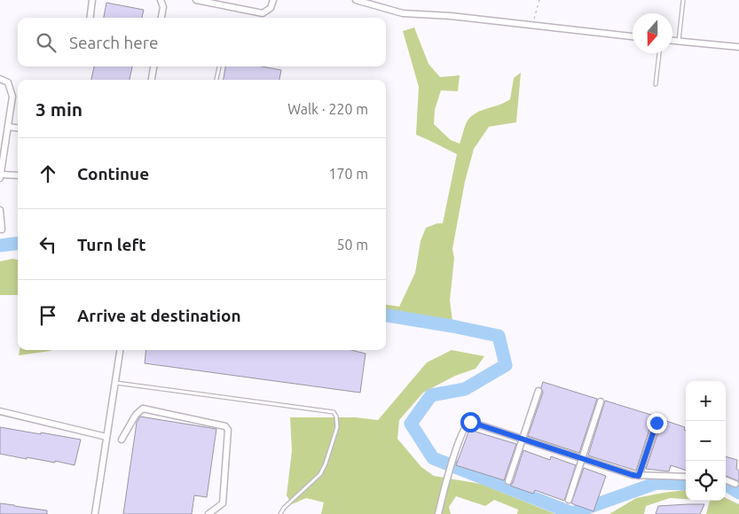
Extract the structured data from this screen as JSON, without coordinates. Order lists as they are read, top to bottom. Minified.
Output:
{"north":"bottom","page":{"search":"Search here","heading":["3 min","Walk · 220 m"],"list":[["Continue","170 m"],["Turn left","50 m"],"Arrive at destination"],"map_buttons":["+","−"]}}
